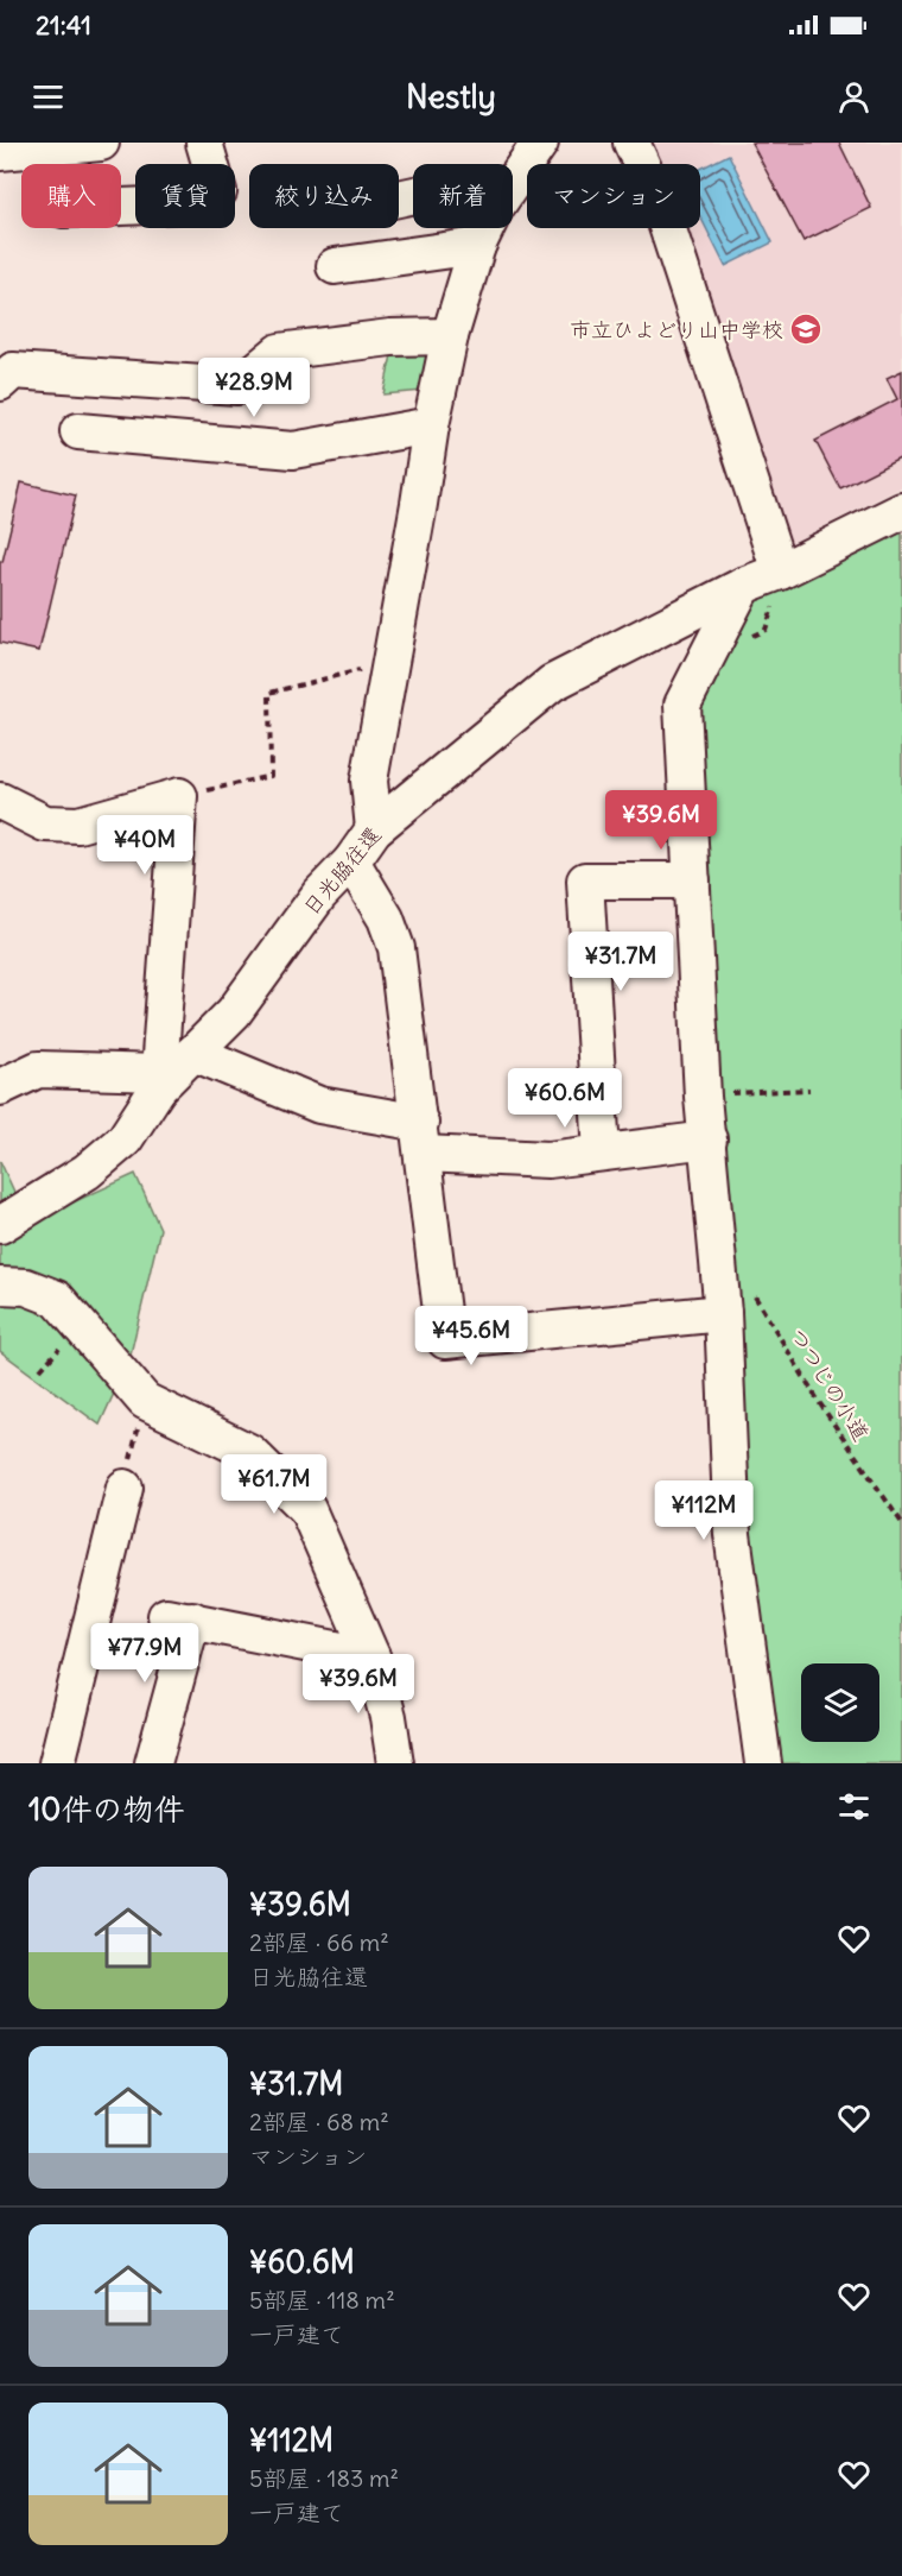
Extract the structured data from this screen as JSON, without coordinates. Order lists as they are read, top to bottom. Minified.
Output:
{"streets":{"street":["日光脇往還"],"path":["つつじの小道"]},"places":{"school or university":["市立ひよどり山中学校"]},"page":{"status":"21:41","header":"Nestly","chip":["購入","賃貸","絞り込み","新着","マンション"],"price":["¥28.9M","¥39.6M","¥40M","¥31.7M","¥60.6M","¥45.6M","¥61.7M","¥112M","¥77.9M","¥39.6M"],"heading":"10件の物件","list":[{"name":"¥39.6M","note":"2部屋 · 66 m² · 日光脇往還"},{"name":"¥31.7M","note":"2部屋 · 68 m² · マンション"},{"name":"¥60.6M","note":"5部屋 · 118 m² · 一戸建て"},{"name":"¥112M","note":"5部屋 · 183 m² · 一戸建て"}]}}
